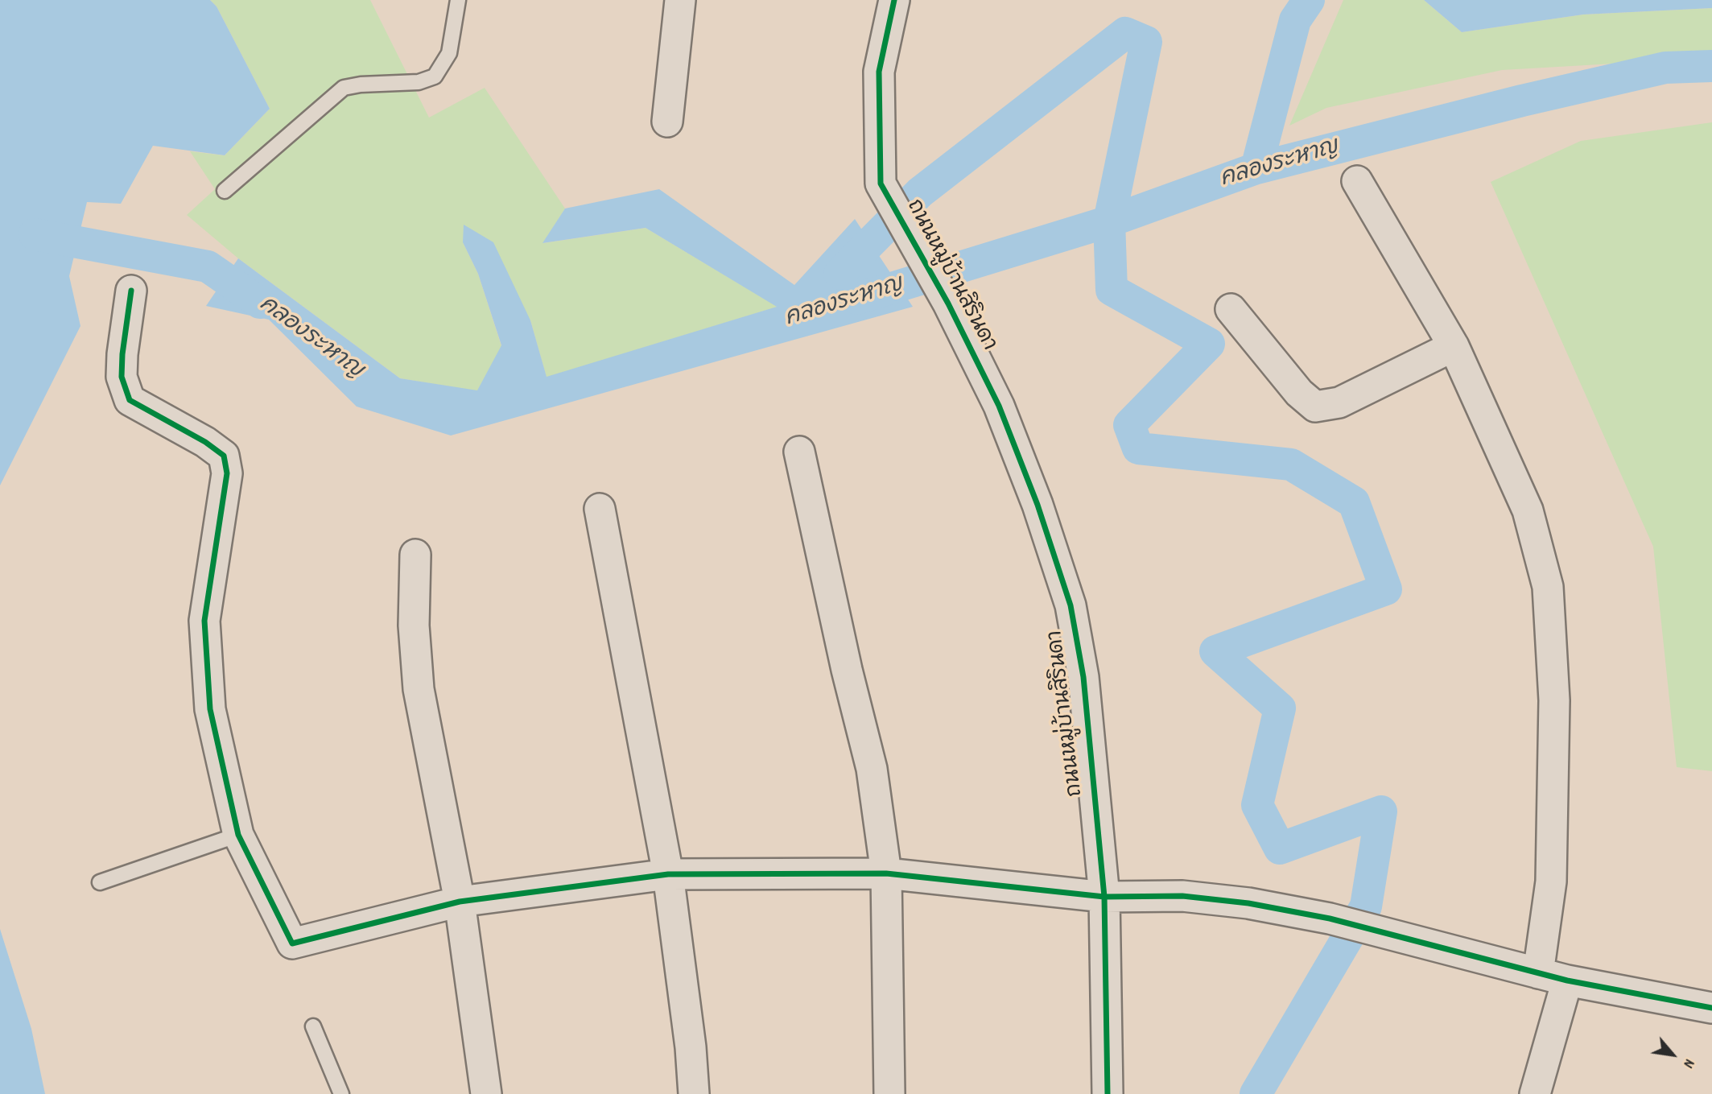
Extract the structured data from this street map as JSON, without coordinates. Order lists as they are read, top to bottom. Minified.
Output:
{"streets":{"street":["ถนนหมู่บ้านสิรินดา"]},"water":["คลองระหาญ"],"north":"bottom right"}
